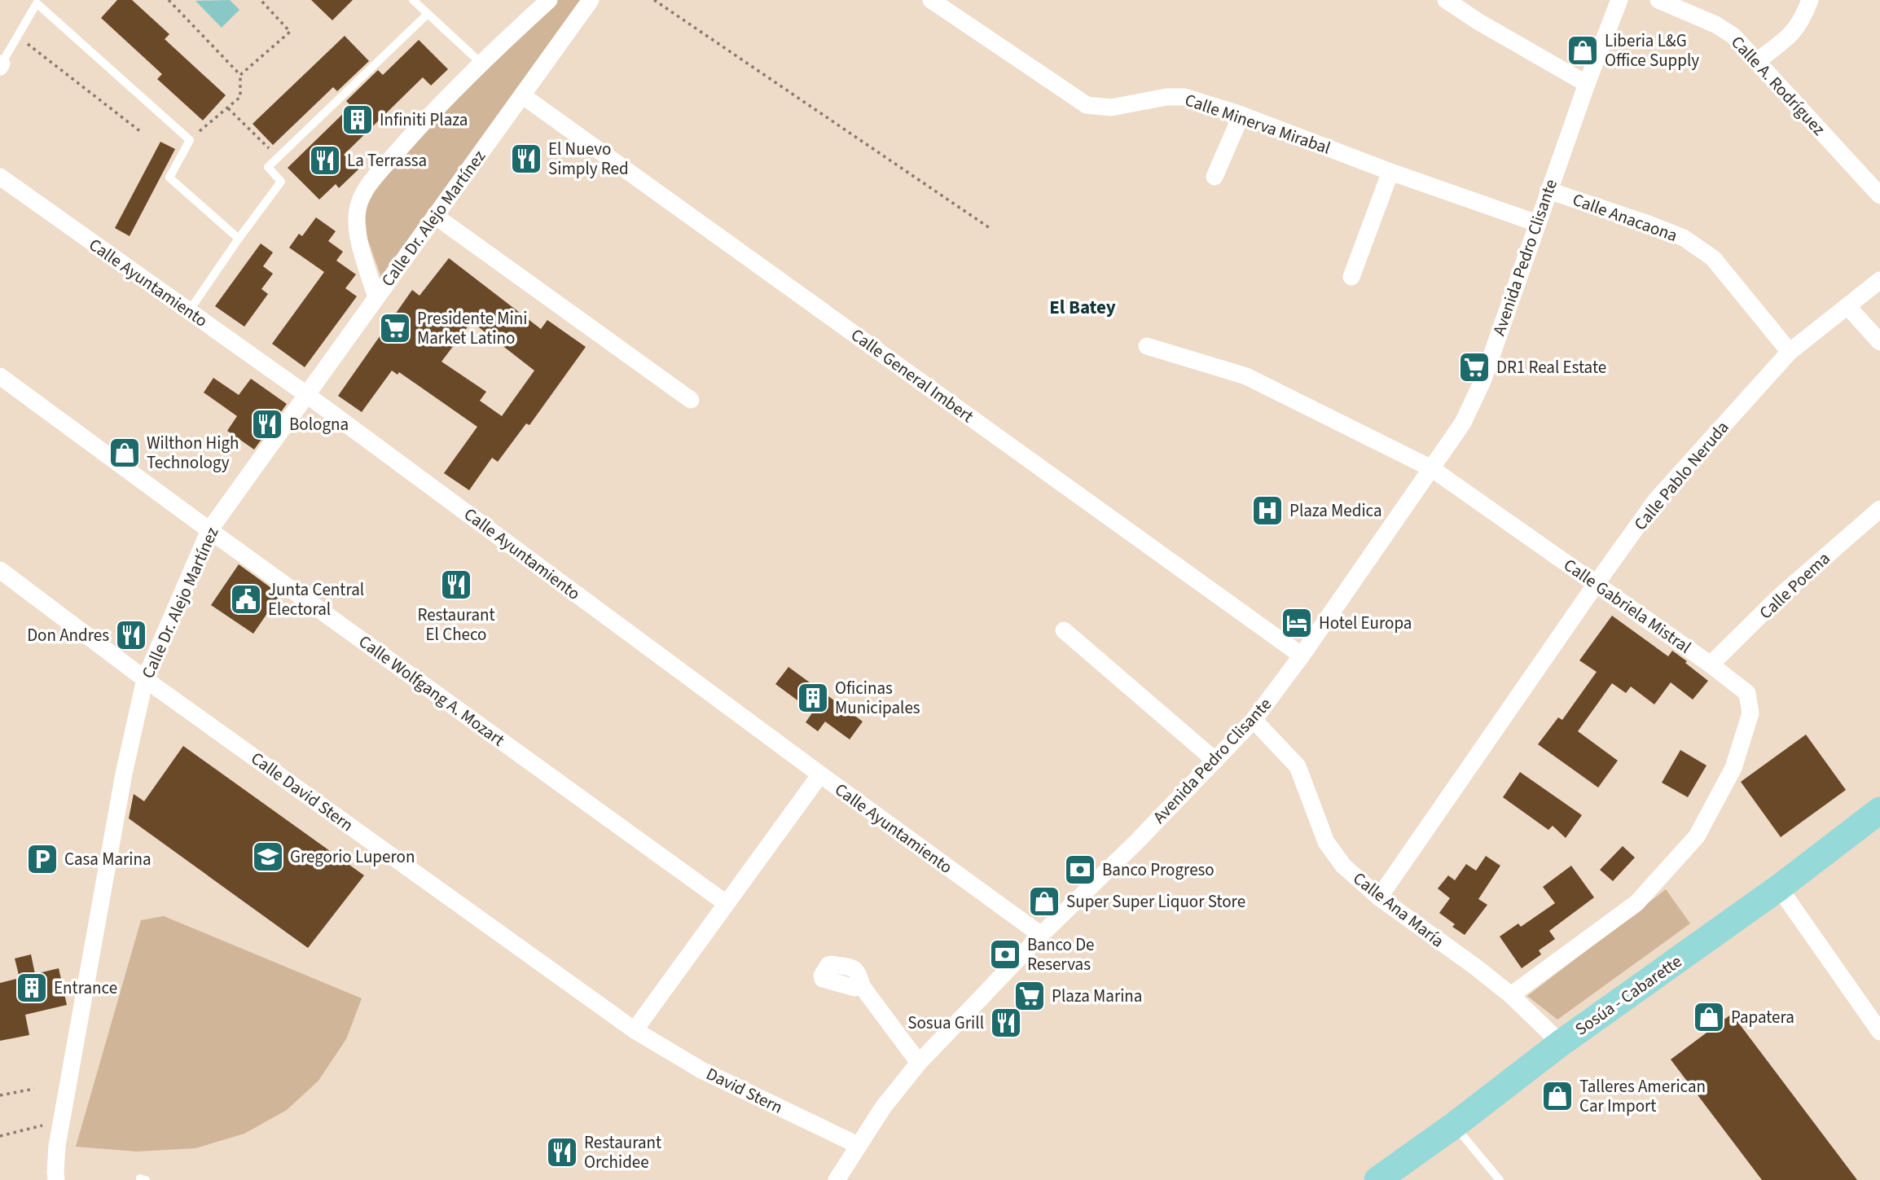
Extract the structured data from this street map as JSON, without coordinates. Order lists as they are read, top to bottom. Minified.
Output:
{"streets":{"main road":["Sosúa - Cabarette"],"street":["Calle A. Rodríguez","Calle Minerva Mirabal","Calle Anacaona","Calle Dr. Alejo Martínez","Avenida Pedro Clisante","Calle Ayuntamiento","Calle General Imbert","Calle Pablo Neruda","Calle Poema","Calle Gabriela Mistral","Calle Wolfgang A. Mozart","Calle David Stern","Calle Ana María","David Stern"]},"crossings":[["Calle Minerva Mirabal","Avenida Pedro Clisante"],["Calle Anacaona","Avenida Pedro Clisante"],["Calle Anacaona","Calle Pablo Neruda"],["Calle Dr. Alejo Martínez","Calle Ayuntamiento"],["Calle Dr. Alejo Martínez","Calle General Imbert"],["Calle Dr. Alejo Martínez","Calle Wolfgang A. Mozart"],["Calle Dr. Alejo Martínez","Calle David Stern"],["Avenida Pedro Clisante","Calle Ayuntamiento"],["Avenida Pedro Clisante","Calle General Imbert"],["Avenida Pedro Clisante","Calle Gabriela Mistral"],["Avenida Pedro Clisante","Calle Ana María"],["Avenida Pedro Clisante","David Stern"],["Calle Pablo Neruda","Calle Gabriela Mistral"],["Calle Pablo Neruda","Calle Ana María"],["Calle Poema","Calle Gabriela Mistral"],["Calle Gabriela Mistral","Calle Ana María"],["Calle David Stern","David Stern"],["Calle Ana María","Sosúa - Cabarette"]],"districts":["El Batey"],"places":{"shop":["Liberia L&G Office Supply","Wilthon High Technology","Super Super Liquor Store","Papatera","Talleres American Car Import"],"building":["Infiniti Plaza","Oficinas Municipales","Entrance"],"restaurant":["El Nuevo Simply Red","La Terrassa","Bologna","Restaurant El Checo","Don Andres","Sosua Grill","Restaurant Orchidee"],"supermarket":["Presidente Mini Market Latino","DR1 Real Estate","Plaza Marina"],"hospital":["Plaza Medica"],"public building":["Junta Central Electoral"],"hotel":["Hotel Europa"],"school or university":["Gregorio Luperon"],"parking":["Casa Marina"],"bank":["Banco Progreso","Banco De Reservas"]}}
